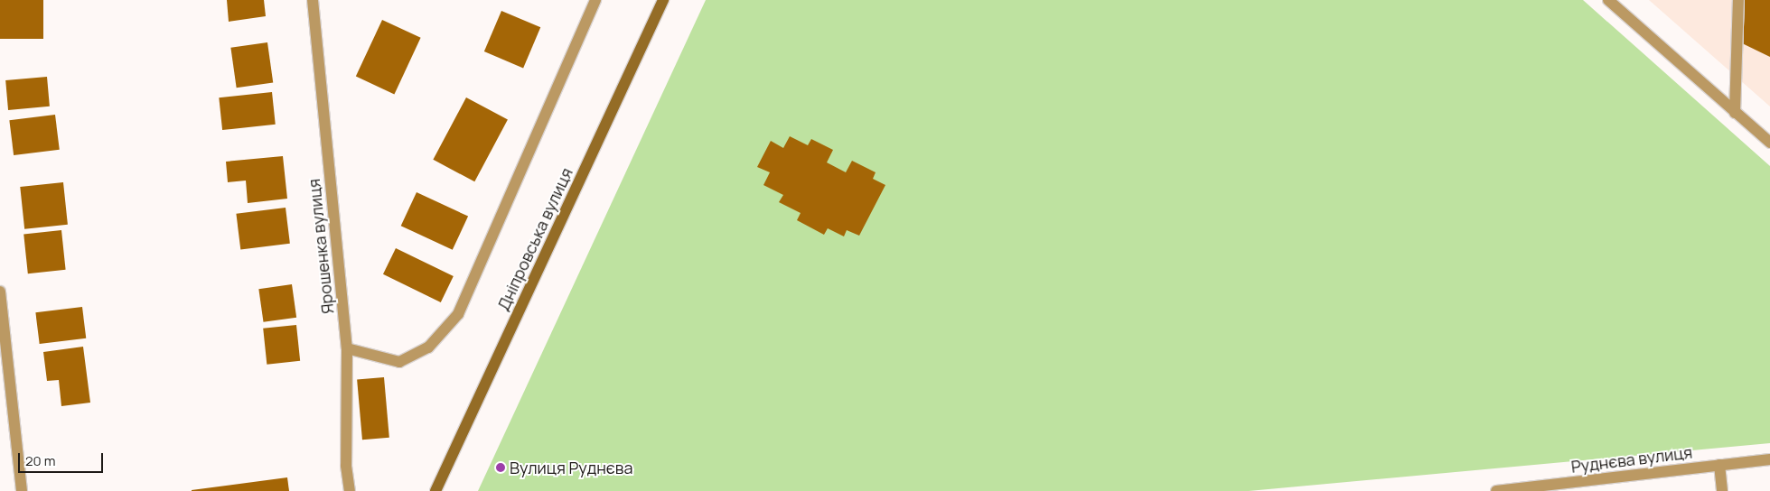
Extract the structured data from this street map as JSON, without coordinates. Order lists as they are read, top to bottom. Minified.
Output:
{"streets":{"street":["Дніпровська вулиця","Ярошенка вулиця","Руднєва вулиця"]},"places":["Вулиця Руднєва"],"scale_bar":"20 m"}
